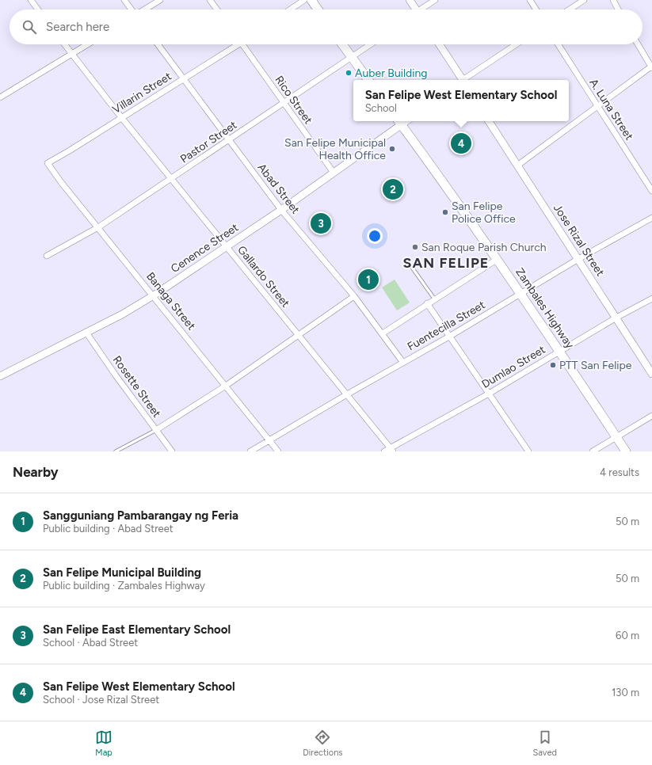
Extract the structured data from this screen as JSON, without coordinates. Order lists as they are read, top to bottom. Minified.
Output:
{"streets":{"main road":["Zambales Highway"],"street":["Villarin Street","Rico Street","A. Luna Street","Pastor Street","Abad Street","Jose Rizal Street","Cenence Street","Gallardo Street","Banaga Street","Fuentecilla Street","Dumlao Street","Rosette Street"]},"crossings":[["Villarin Street","Abad Street"],["Villarin Street","Gallardo Street"],["Villarin Street","Banaga Street"],["Rico Street","Pastor Street"],["Rico Street","Cenence Street"],["Pastor Street","Abad Street"],["Pastor Street","Gallardo Street"],["Pastor Street","Banaga Street"],["Abad Street","Cenence Street"],["Abad Street","Fuentecilla Street"],["Jose Rizal Street","Fuentecilla Street"],["Jose Rizal Street","Dumlao Street"],["Cenence Street","Gallardo Street"],["Cenence Street","Banaga Street"],["Cenence Street","Zambales Highway"],["Cenence Street","Rosette Street"],["Gallardo Street","Fuentecilla Street"],["Gallardo Street","Dumlao Street"],["Banaga Street","Fuentecilla Street"],["Zambales Highway","Fuentecilla Street"],["Zambales Highway","Dumlao Street"]],"districts":["SAN FELIPE"],"places":["Auber Building","San Felipe Municipal Health Office","San Felipe Police Office","San Roque Parish Church","PTT San Felipe"],"page":{"search":"Search here","popup":["San Felipe West Elementary School","School"],"pins":["4","2","3","1"],"heading":["Nearby","4 results"],"list":[{"mark":"1","name":"Sangguniang Pambarangay ng Feria","note":"Public building · Abad Street","value":"50 m"},{"mark":"2","name":"San Felipe Municipal Building","note":"Public building · Zambales Highway","value":"50 m"},{"mark":"3","name":"San Felipe East Elementary School","note":"School · Abad Street","value":"60 m"},{"mark":"4","name":"San Felipe West Elementary School","note":"School · Jose Rizal Street","value":"130 m"}],"nav":["Map","Directions","Saved"]}}
